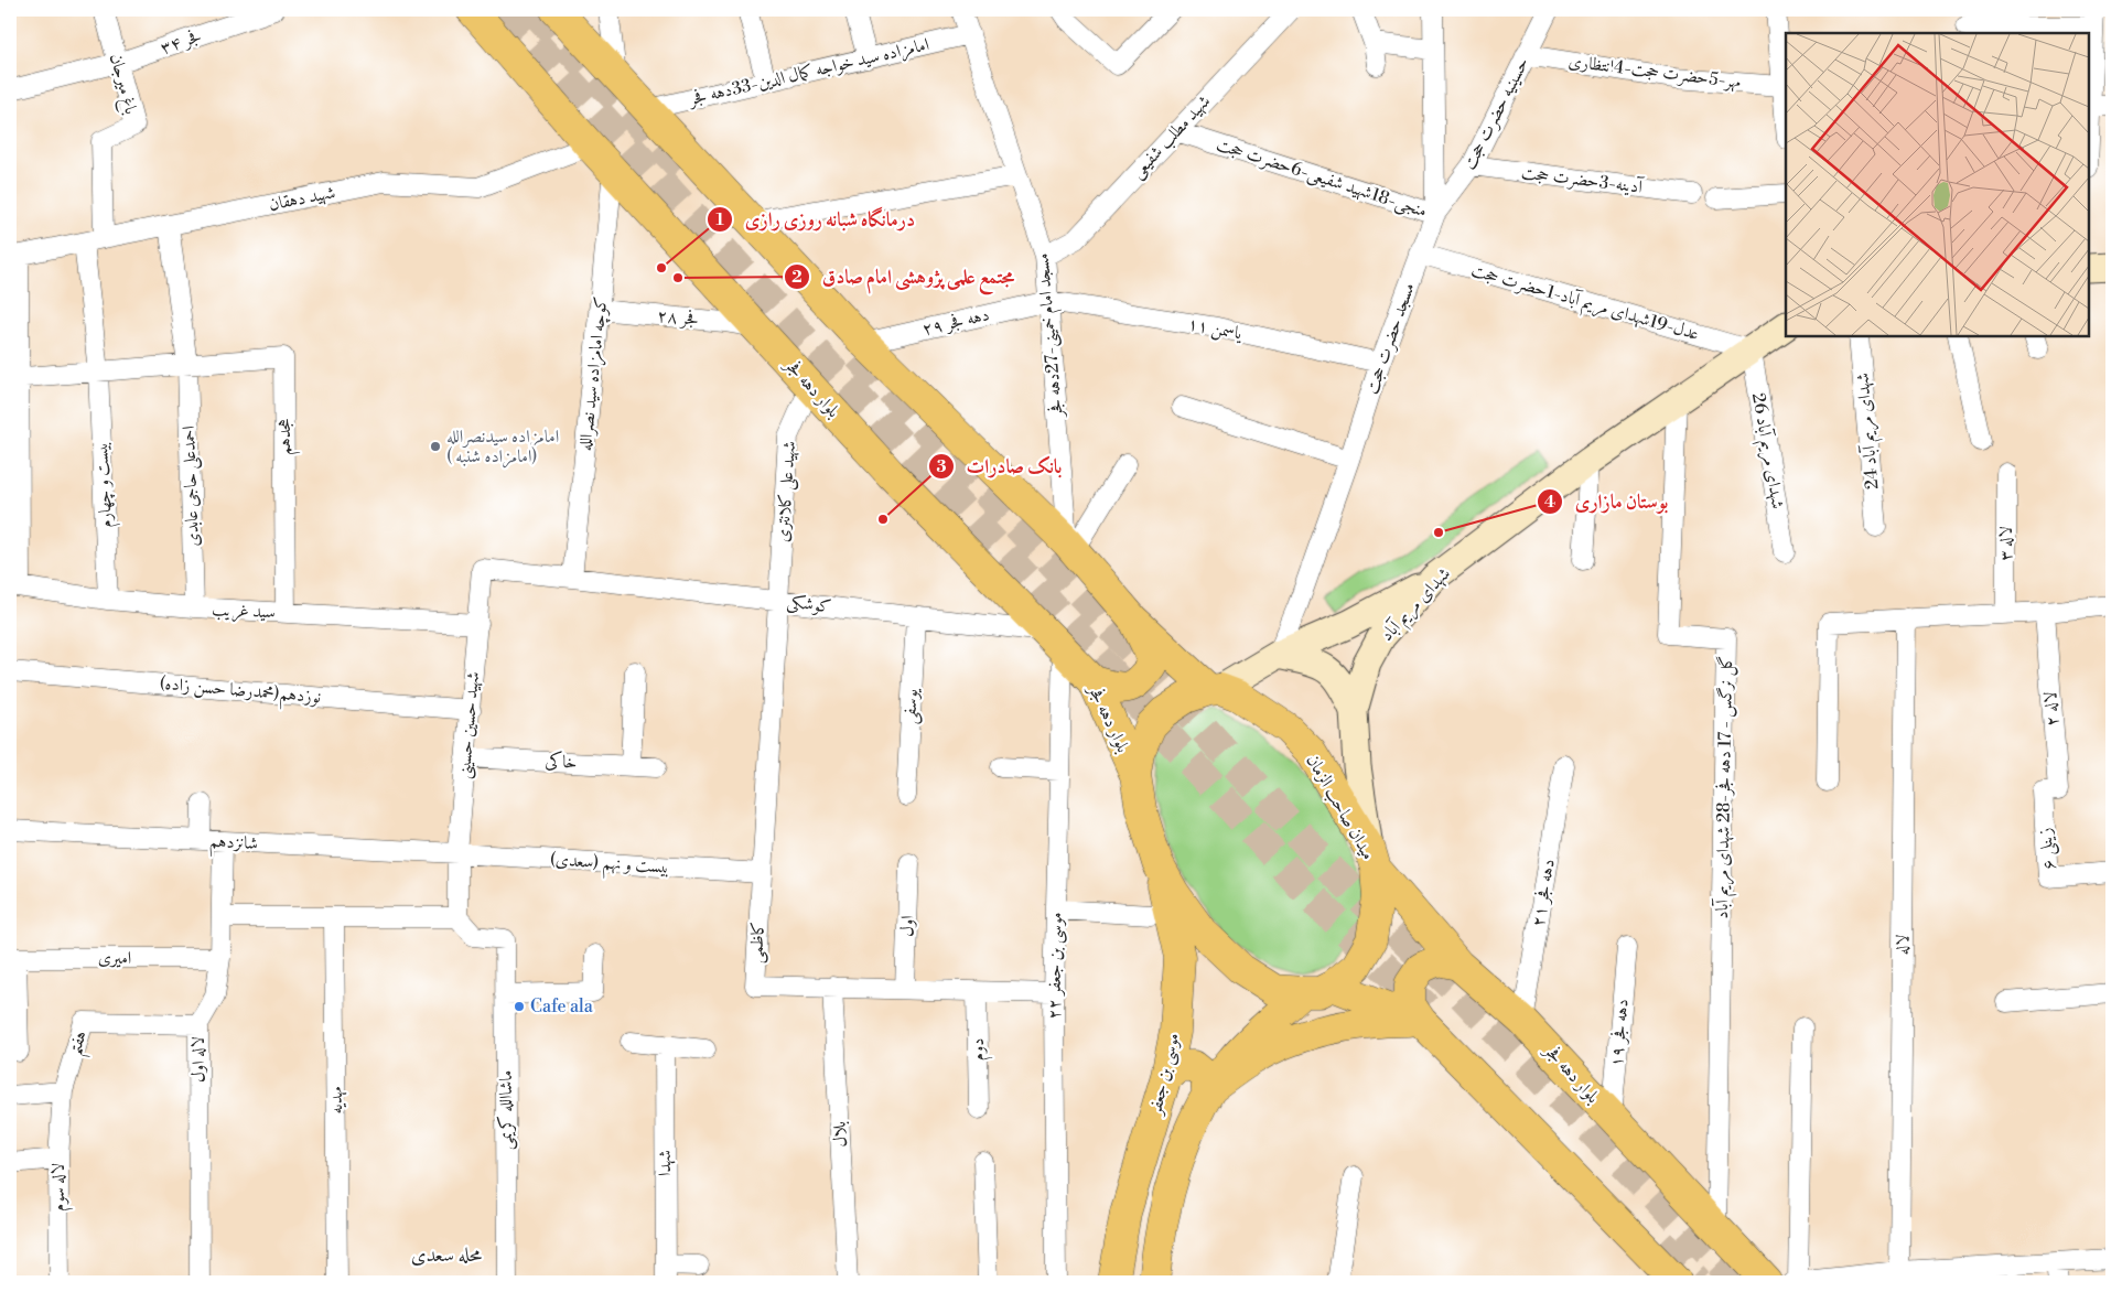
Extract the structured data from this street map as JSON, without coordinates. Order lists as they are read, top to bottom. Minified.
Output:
{"streets":{"main road":["بلوار دهه فجر","شهدای مریم آباد","میدان صاحب الزمان","موسی بن جعفر"],"street":["فجر ۳۴","امامزاده سید خواجه کمال الدین-33دهه فجر","مهر-5حضرت حجت-4انتظاری","باغ میرجان","حسینیه حضرت حجت","شهید مطلب شفیعی","منجی-18شهید شفیعی-6حضرت حجت","آدینه-3حضرت حجت","شهید دهقان","عدل-19شهدای مریم آباد-1حضرت حجت","فجر ۲۸","دهه فجر ۲۹","یاسمن ۱۱","مسجد امام خمینی-27دهه فجر","مسجد حضرت حجت","کوچه امامزاده سید نصرالله","24 شهدای مریم آباد","هجدهم","26 شهدای مریم آباد","بیست و چهارم","احمدعلی حاجی عابدی","شهید علی کلانتری","لاله ۳","کوشکی","سید غریب","نوزدهم(محمدرضا حسن زاده)","یوسفی","لاله ۲","شهید حسین حسینی","خاکی","گل نرگس - 17 دهه فجر-28 شهدای مریم آباد","شانزدهم","زینلی ۶","بیست و نهم (سعدی)","دهه فجر ۲۱","اول","کاظمی","لاله","امیری","موسی بن جعفر ۲۲","دهه فجر ۱۹","هفتم","دوم","لاله اول","مهدیه","ماشاالله کریمی","بلال","شهدا","لاله سوم"]},"crossings":[["فجر ۳۴","باغ میرجان"],["امامزاده سید خواجه کمال الدین-33دهه فجر","مسجد امام خمینی-27دهه فجر"],["مهر-5حضرت حجت-4انتظاری","حسینیه حضرت حجت"],["باغ میرجان","شهید دهقان"],["حسینیه حضرت حجت","منجی-18شهید شفیعی-6حضرت حجت"],["حسینیه حضرت حجت","آدینه-3حضرت حجت"],["حسینیه حضرت حجت","مسجد حضرت حجت"],["شهید مطلب شفیعی","منجی-18شهید شفیعی-6حضرت حجت"],["شهید مطلب شفیعی","مسجد امام خمینی-27دهه فجر"],["منجی-18شهید شفیعی-6حضرت حجت","مسجد حضرت حجت"],["شهید دهقان","بلوار دهه فجر"],["شهید دهقان","بیست و چهارم"],["شهید دهقان","احمدعلی حاجی عابدی"],["عدل-19شهدای مریم آباد-1حضرت حجت","مسجد حضرت حجت"],["عدل-19شهدای مریم آباد-1حضرت حجت","26 شهدای مریم آباد"],["عدل-19شهدای مریم آباد-1حضرت حجت","شهدای مریم آباد"],["فجر ۲۸","کوچه امامزاده سید نصرالله"],["فجر ۲۸","بلوار دهه فجر"],["دهه فجر ۲۹","یاسمن ۱۱"],["دهه فجر ۲۹","مسجد امام خمینی-27دهه فجر"],["یاسمن ۱۱","مسجد امام خمینی-27دهه فجر"],["یاسمن ۱۱","مسجد حضرت حجت"],["کوچه امامزاده سید نصرالله","بلوار دهه فجر"],["کوچه امامزاده سید نصرالله","کوشکی"],["کوچه امامزاده سید نصرالله","شهید حسین حسینی"],["بلوار دهه فجر","شهید علی کلانتری"],["بلوار دهه فجر","کوشکی"],["بلوار دهه فجر","شهدای مریم آباد"],["بلوار دهه فجر","گل نرگس - 17 دهه فجر-28 شهدای مریم آباد"],["بلوار دهه فجر","میدان صاحب الزمان"],["بلوار دهه فجر","دهه فجر ۲۱"],["بلوار دهه فجر","موسی بن جعفر ۲۲"],["بلوار دهه فجر","دهه فجر ۱۹"],["هجدهم","احمدعلی حاجی عابدی"],["هجدهم","سید غریب"],["26 شهدای مریم آباد","شهدای مریم آباد"],["بیست و چهارم","سید غریب"],["احمدعلی حاجی عابدی","سید غریب"],["شهید علی کلانتری","کوشکی"],["شهید علی کلانتری","کاظمی"],["کوشکی","یوسفی"],["کوشکی","شهید حسین حسینی"],["کوشکی","کاظمی"],["کوشکی","موسی بن جعفر ۲۲"],["شهدای مریم آباد","گل نرگس - 17 دهه فجر-28 شهدای مریم آباد"],["شهدای مریم آباد","میدان صاحب الزمان"],["سید غریب","شهید حسین حسینی"],["نوزدهم(محمدرضا حسن زاده)","شهید حسین حسینی"],["لاله ۲","زینلی ۶"],["شهید حسین حسینی","خاکی"],["شهید حسین حسینی","شانزدهم"],["شهید حسین حسینی","بیست و نهم (سعدی)"],["شهید حسین حسینی","ماشاالله کریمی"],["میدان صاحب الزمان","موسی بن جعفر"],["شانزدهم","بیست و نهم (سعدی)"],["شانزدهم","لاله اول"],["بیست و نهم (سعدی)","کاظمی"],["اول","کاظمی"],["کاظمی","موسی بن جعفر ۲۲"],["کاظمی","دوم"],["کاظمی","بلال"],["امیری","لاله اول"],["هفتم","لاله اول"],["هفتم","لاله سوم"]],"districts":["محله سعدی"],"places":["درمانگاه شبانه روزی رازی","مجتمع علمی پژوهشی امام صادق","امامزاده سیدنصرالله ( امامزاده شنبه)","بانک صادرات","بوستان مازاری","Cafe ala"]}
